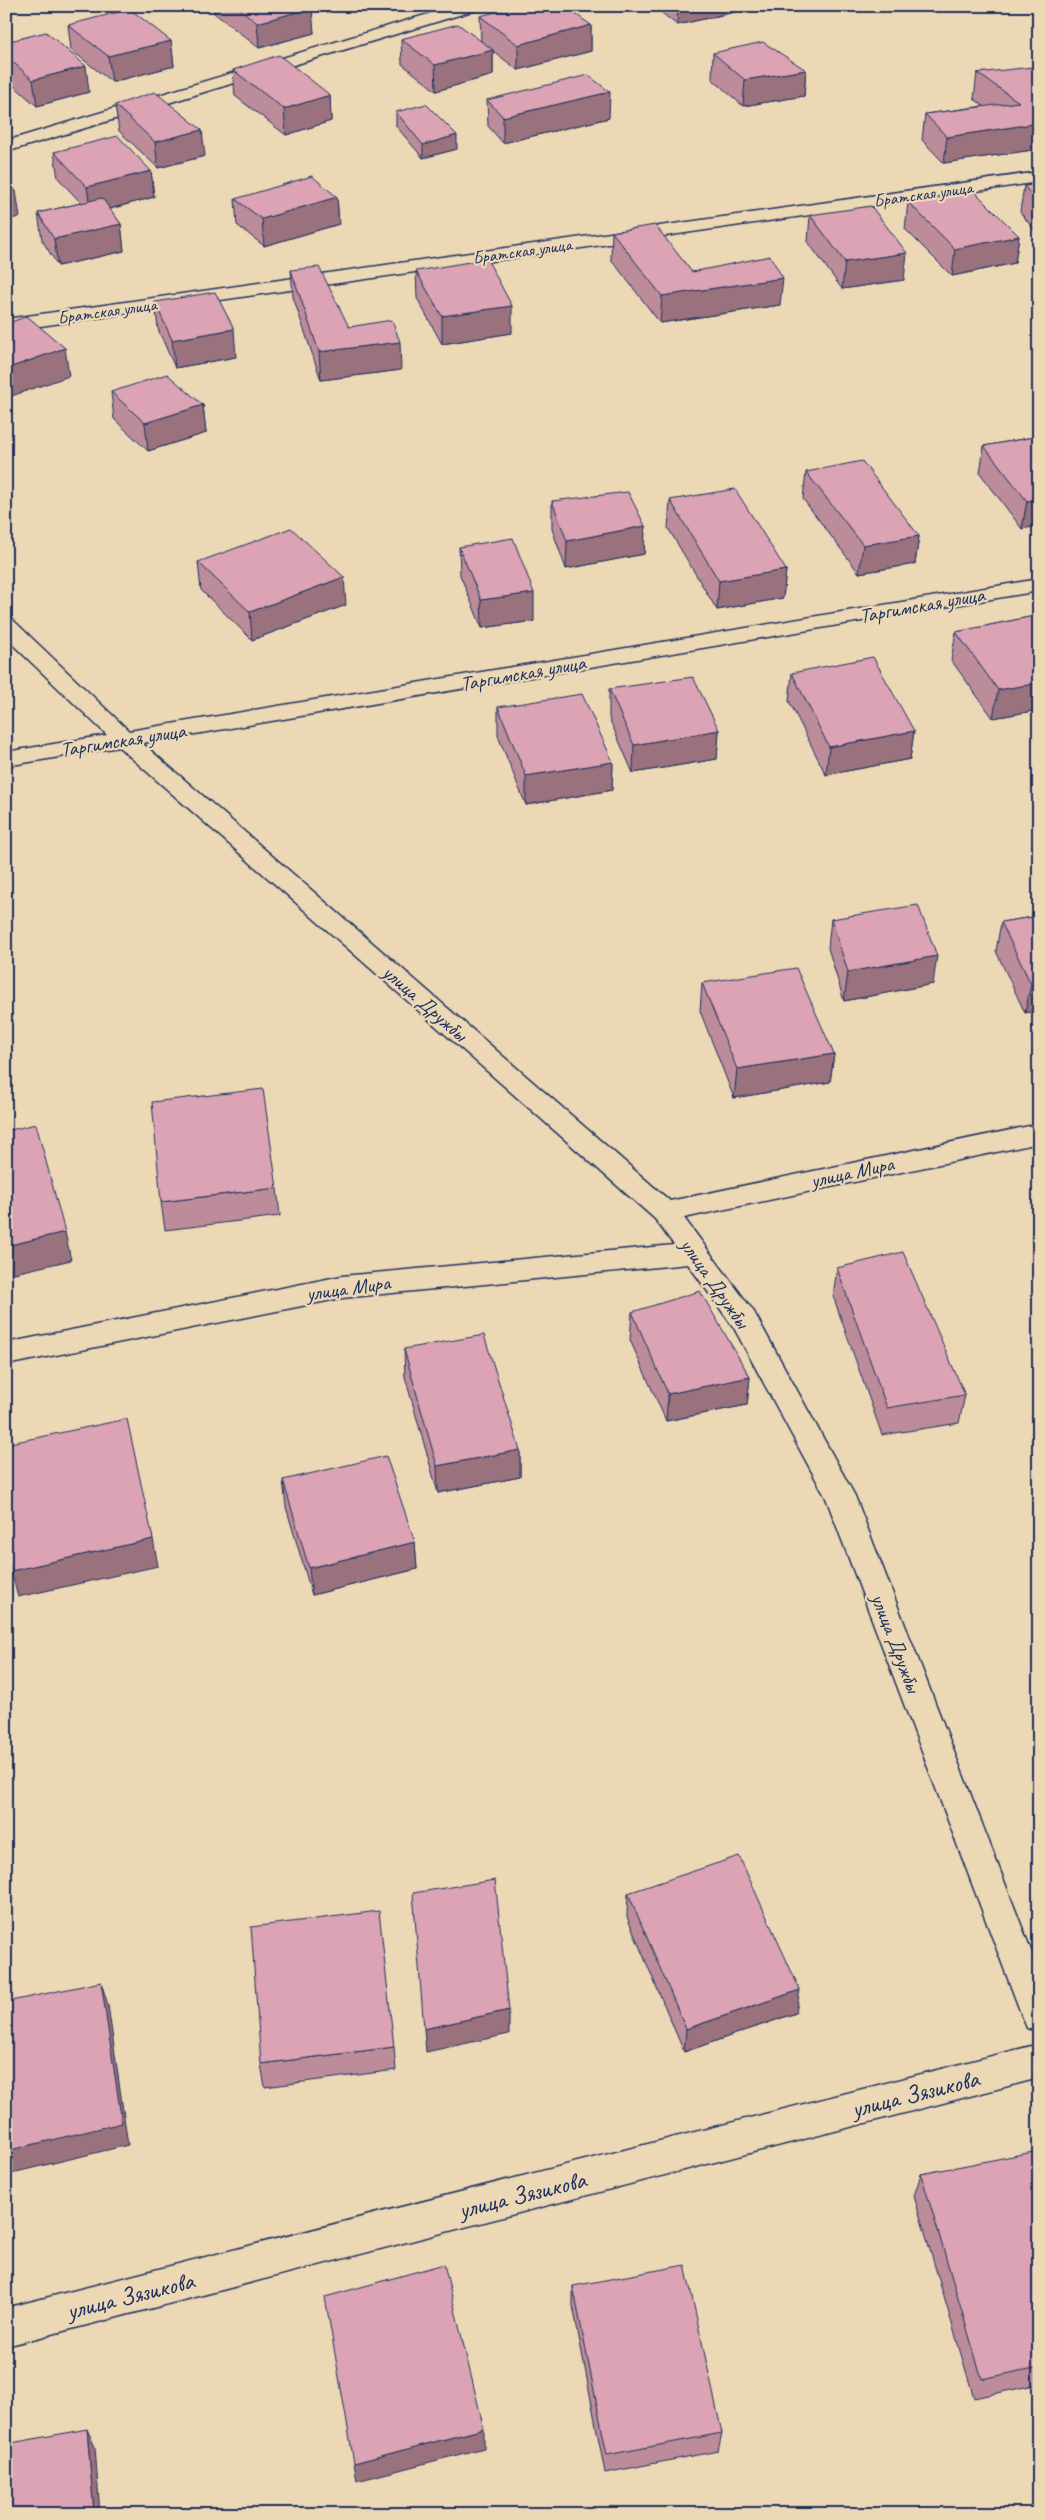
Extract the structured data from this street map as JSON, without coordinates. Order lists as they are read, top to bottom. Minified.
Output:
{"streets":{"street":["Братская улица","Таргимская улица","улица Дружбы","улица Мира","улица Зязикова"]},"crossings":[["Таргимская улица","улица Дружбы"],["улица Дружбы","улица Мира"]]}
